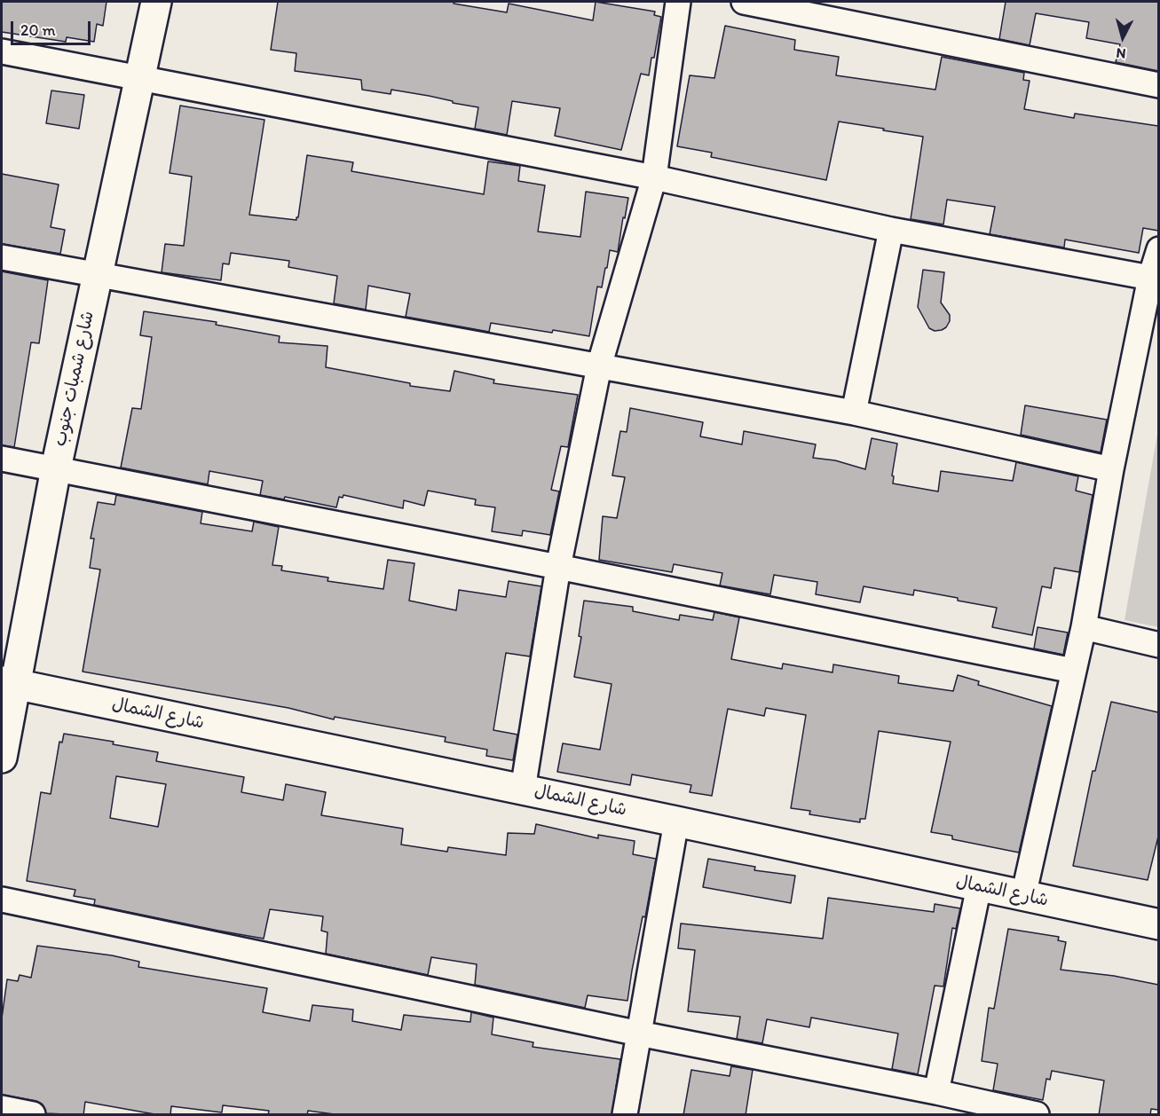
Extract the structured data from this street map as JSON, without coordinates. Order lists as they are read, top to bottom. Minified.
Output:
{"streets":{"street":["شارع شمبات جنوب","شارع الشمال"]},"crossings":[["شارع شمبات جنوب","شارع الشمال"]],"scale_bar":"20 m","north":"bottom"}
